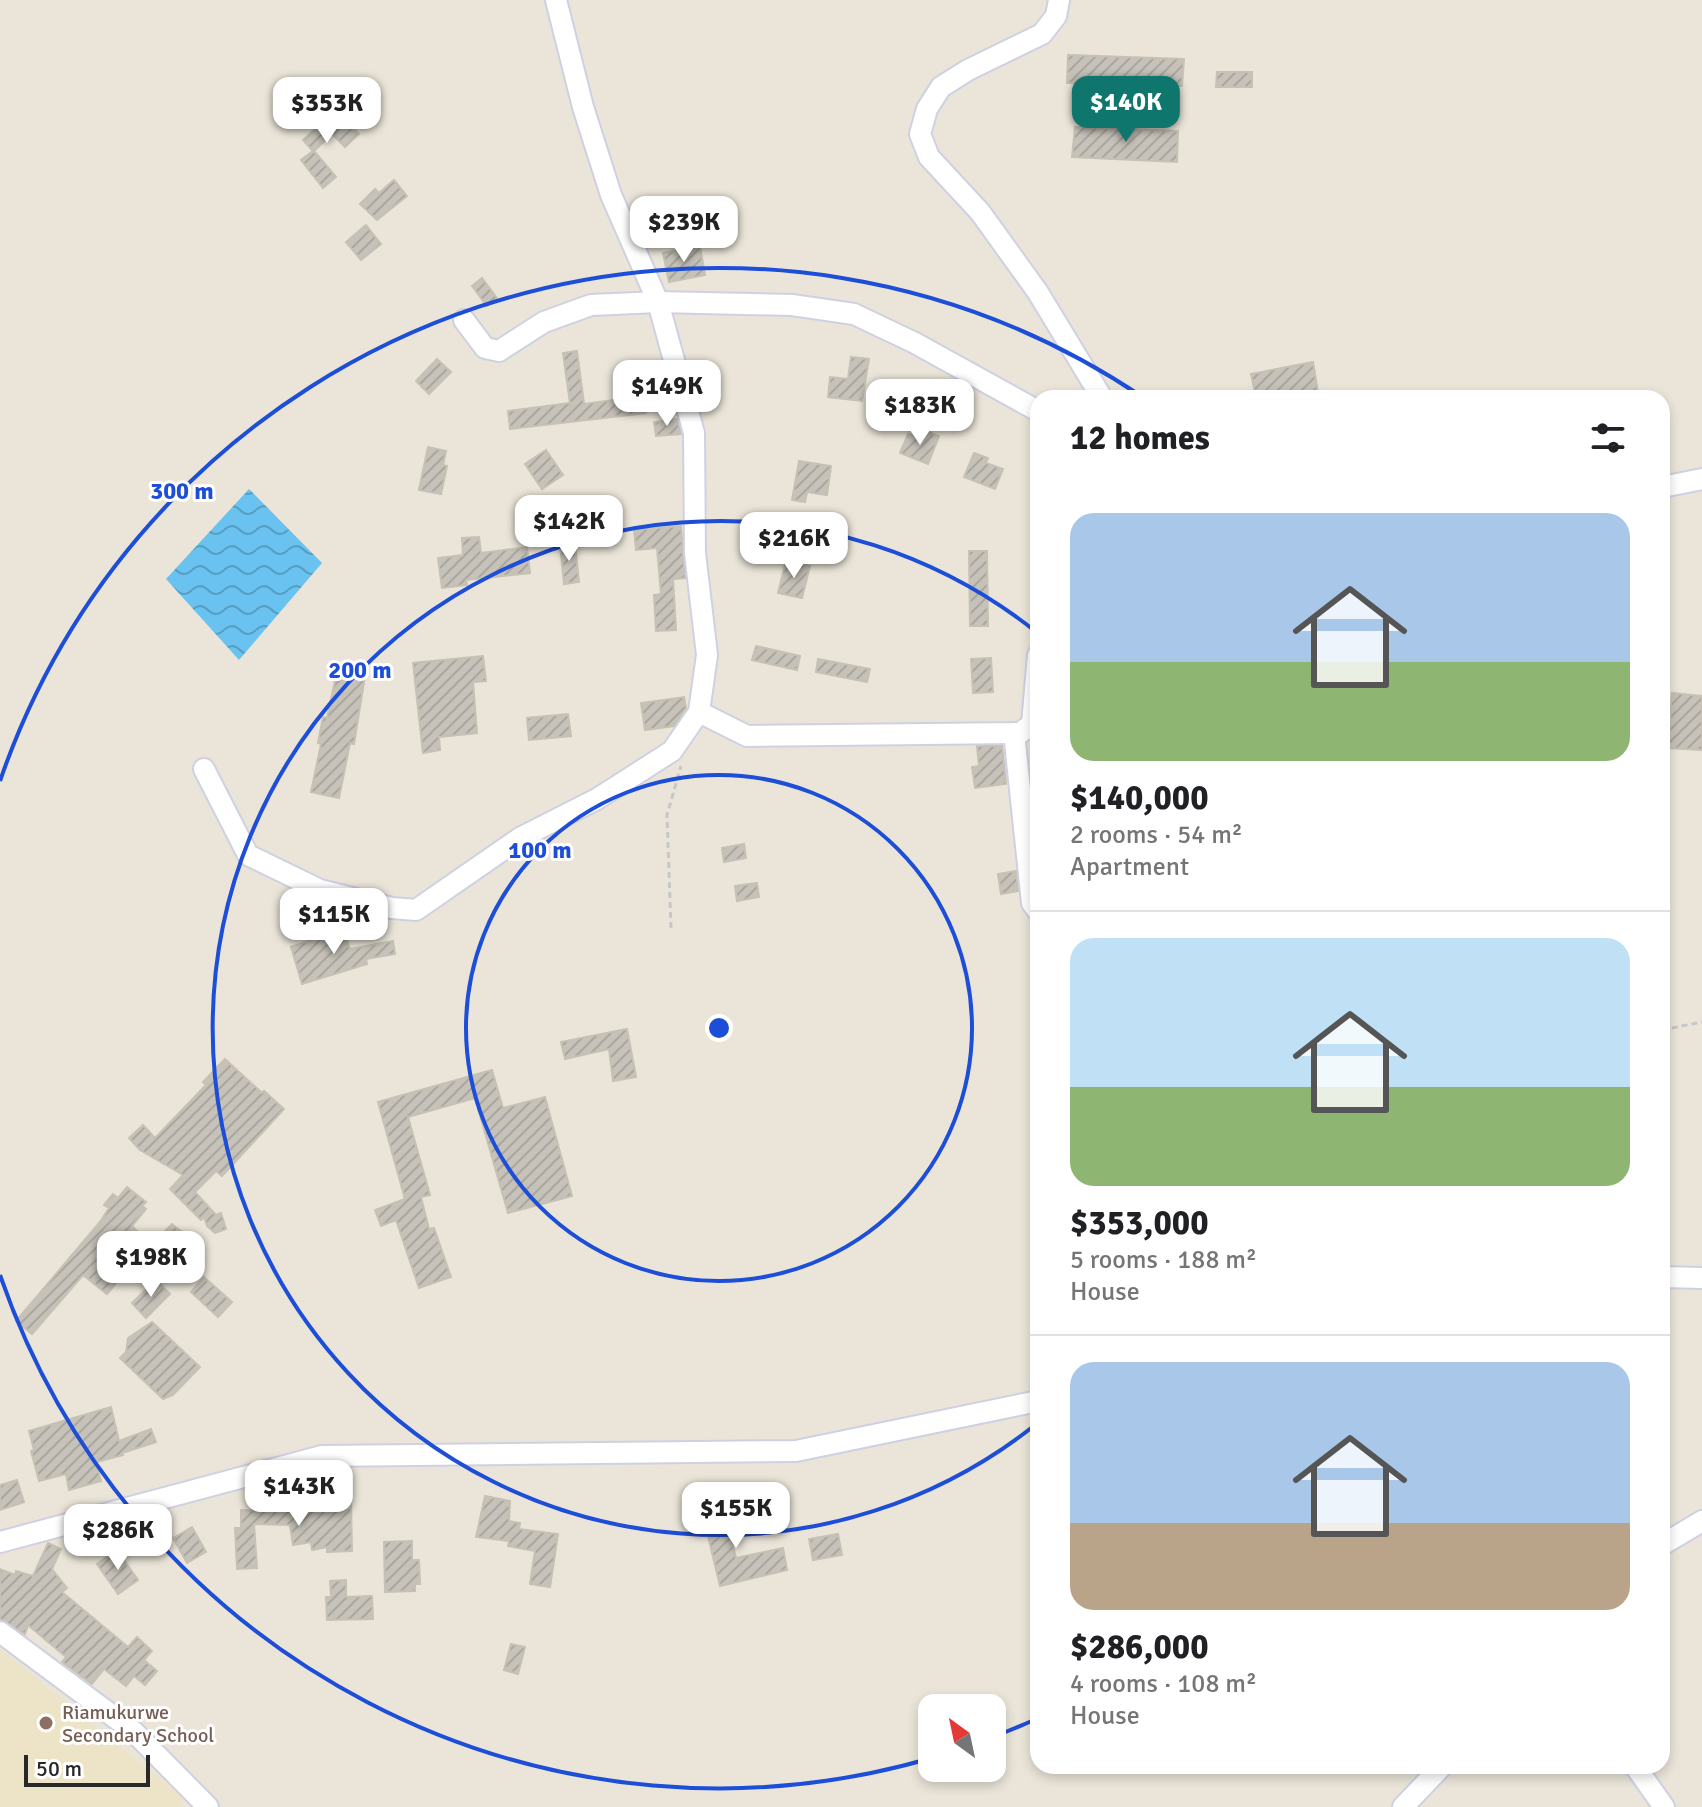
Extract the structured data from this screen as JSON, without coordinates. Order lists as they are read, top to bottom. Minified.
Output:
{"places":["Riamukurwe Secondary School"],"scale_bar":"50 m","north":"top left","page":{"price":["$140K","$353K","$239K","$149K","$183K","$142K","$216K","$115K","$198K","$143K","$155K","$286K"],"heading":"12 homes","list":[{"name":"$140,000","note":"2 rooms · 54 m² · Apartment"},{"name":"$353,000","note":"5 rooms · 188 m² · House"},{"name":"$286,000","note":"4 rooms · 108 m² · House"}],"scale":"50 m"},"rings":["300 m","200 m","100 m"]}
